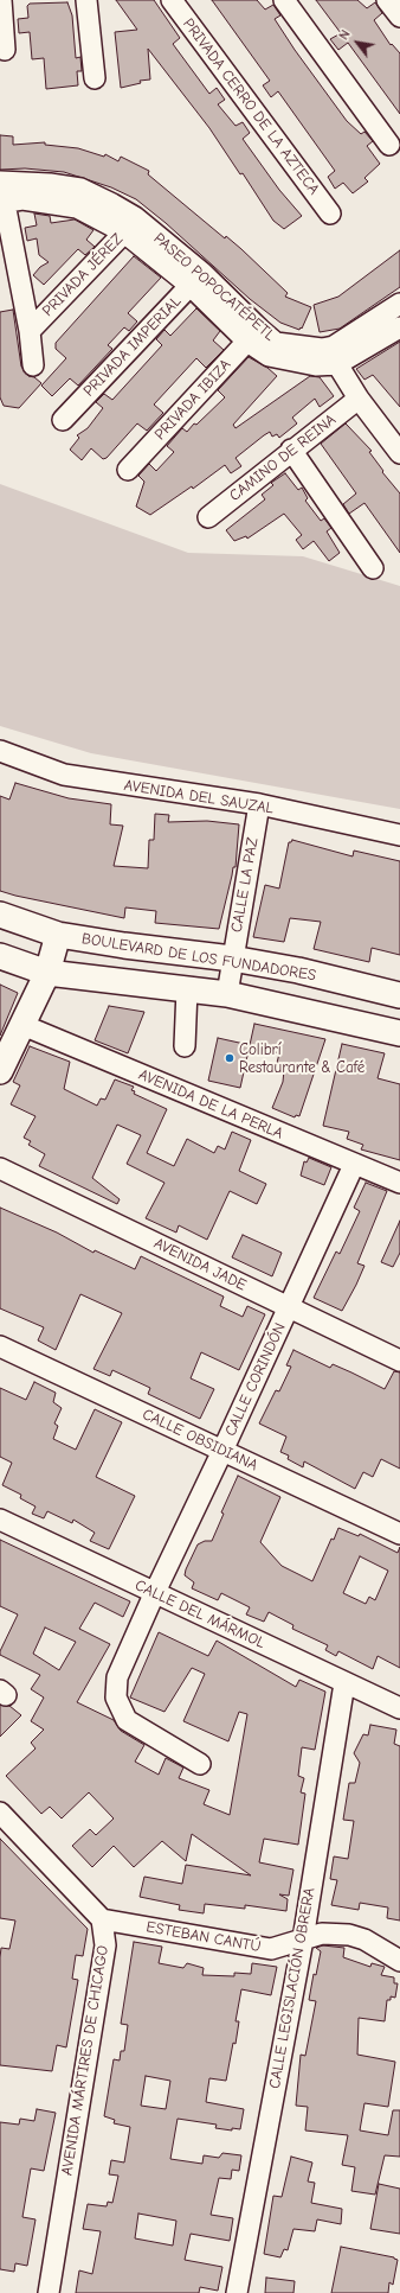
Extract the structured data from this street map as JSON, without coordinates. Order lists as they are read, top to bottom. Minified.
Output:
{"streets":{"main road":["BOULEVARD DE LOS FUNDADORES"],"street":["PRIVADA CERRO DE LA AZTECA","PRIVADA JÉREZ","PASEO POPOCATÉPETL","PRIVADA IMPERIAL","PRIVADA IBIZA","CAMINO DE REINA","AVENIDA DEL SAUZAL","CALLE LA PAZ","AVENIDA DE LA PERLA","AVENIDA JADE","CALLE CORINDÓN","CALLE OBSIDIANA","CALLE DEL MÁRMOL","ESTEBAN CANTÚ","CALLE LEGISLACIÓN OBRERA","AVENIDA MÁRTIRES DE CHICAGO"]},"crossings":[["PRIVADA JÉREZ","PASEO POPOCATÉPETL"],["PASEO POPOCATÉPETL","PRIVADA IMPERIAL"],["PASEO POPOCATÉPETL","PRIVADA IBIZA"],["AVENIDA DEL SAUZAL","CALLE LA PAZ"],["CALLE LA PAZ","BOULEVARD DE LOS FUNDADORES"],["AVENIDA DE LA PERLA","CALLE CORINDÓN"],["AVENIDA JADE","CALLE CORINDÓN"],["CALLE CORINDÓN","CALLE OBSIDIANA"],["CALLE CORINDÓN","CALLE DEL MÁRMOL"],["CALLE DEL MÁRMOL","CALLE LEGISLACIÓN OBRERA"],["ESTEBAN CANTÚ","CALLE LEGISLACIÓN OBRERA"],["ESTEBAN CANTÚ","AVENIDA MÁRTIRES DE CHICAGO"]],"places":["Colibrí Restaurante & Café"],"north":"top left"}
